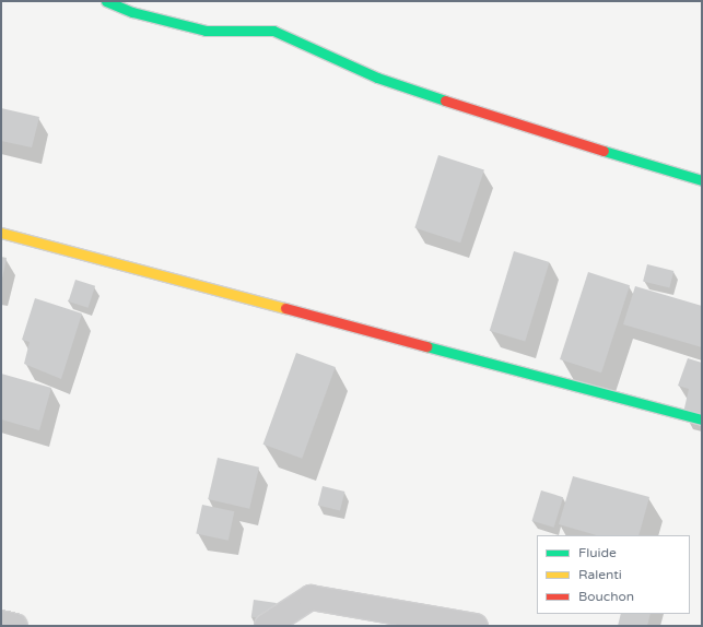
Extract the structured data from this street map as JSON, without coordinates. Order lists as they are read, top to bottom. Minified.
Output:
{"legend":["Fluide","Ralenti","Bouchon"]}
